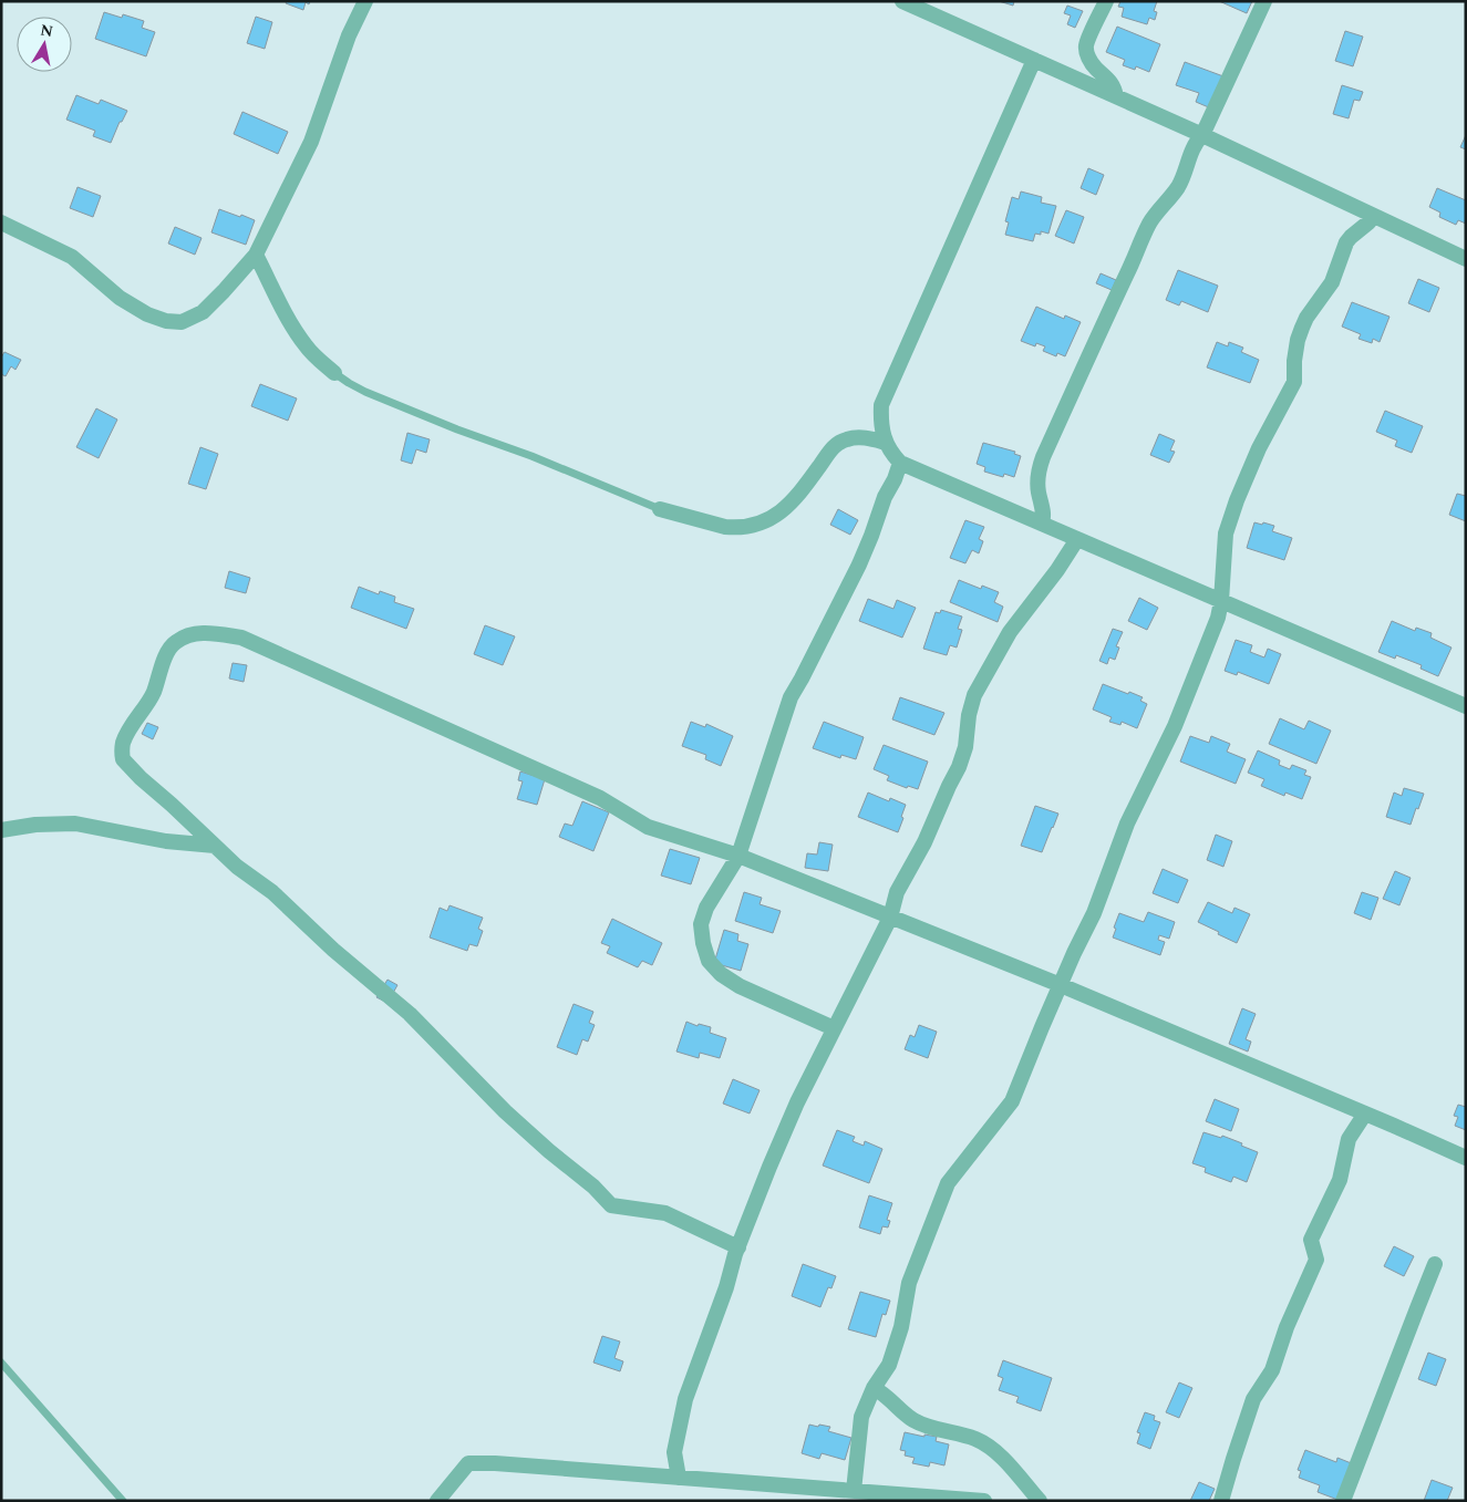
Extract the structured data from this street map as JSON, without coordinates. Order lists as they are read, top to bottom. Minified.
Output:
{"north":"top"}
